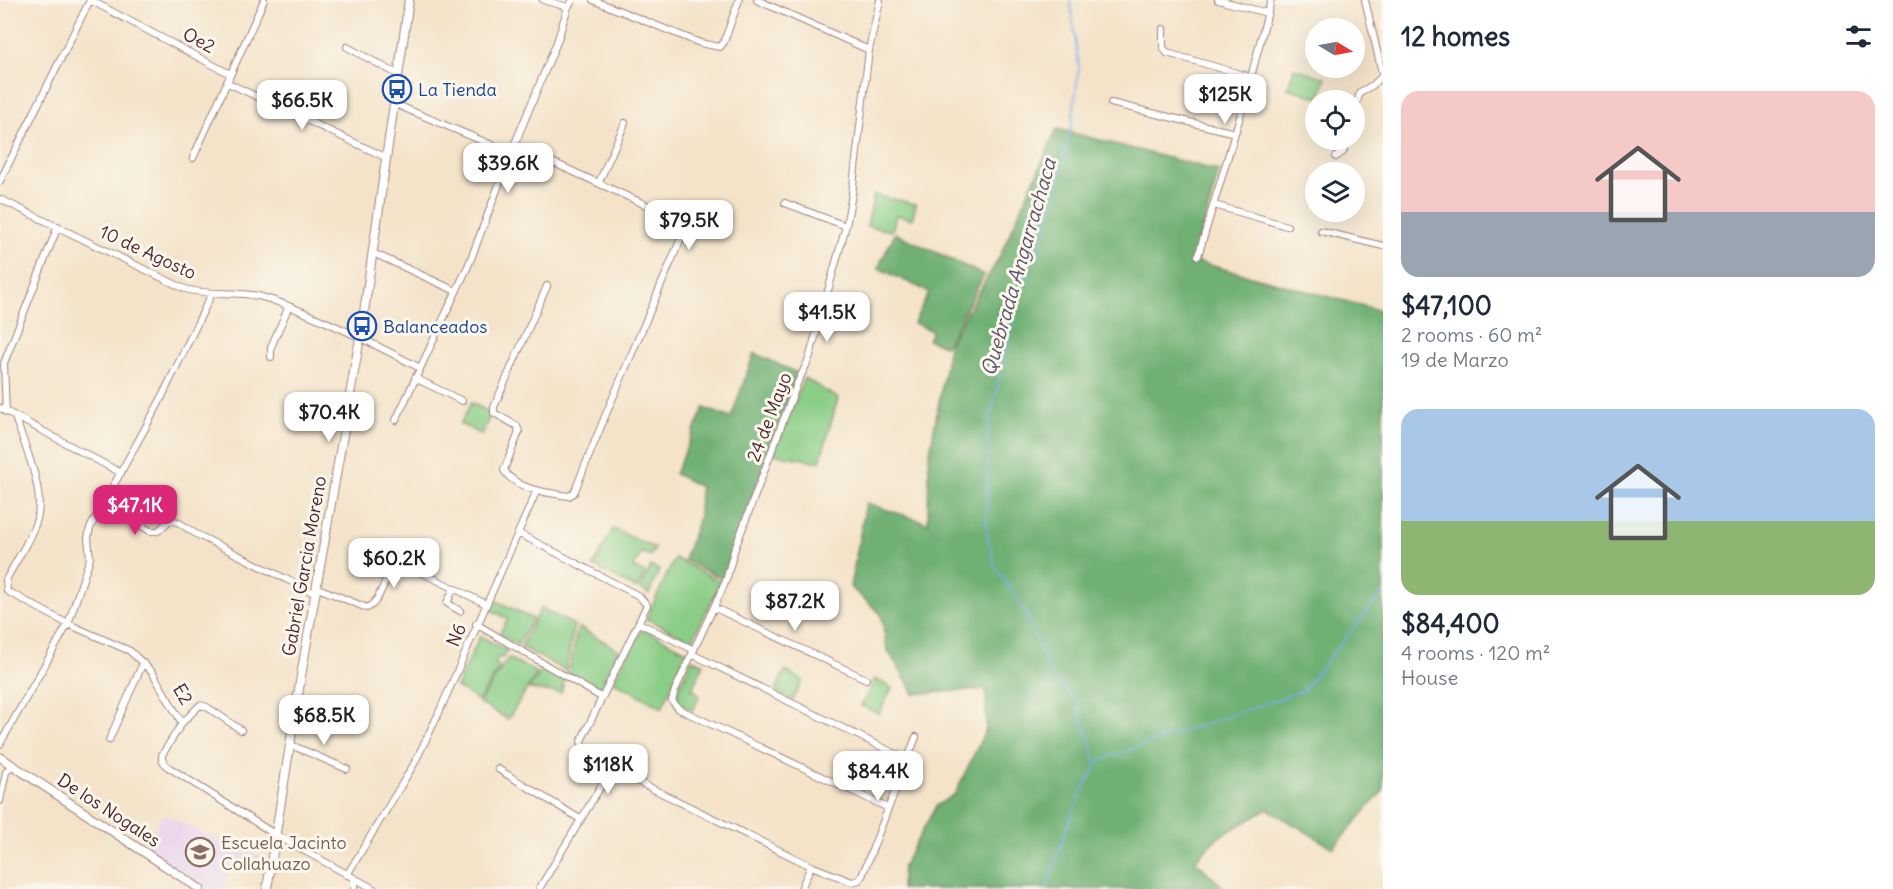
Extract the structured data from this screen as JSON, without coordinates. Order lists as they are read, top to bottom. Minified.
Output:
{"streets":{"street":["Oe2","10 de Agosto","24 de Mayo","Gabriel Garcia Moreno","N6","E2","De los Nogales"]},"crossings":[["10 de Agosto","Gabriel Garcia Moreno"],["Gabriel Garcia Moreno","E2"]],"water":["Quebrada Angarrachaca"],"places":{"bus stop":["La Tienda","Balanceados"],"school or university":["Escuela Jacinto Collahuazo"]},"north":"right","page":{"heading":"12 homes","list":[{"name":"$47,100","note":"2 rooms · 60 m² · 19 de Marzo"},{"name":"$84,400","note":"4 rooms · 120 m² · House"}],"price":["$125K","$66.5K","$39.6K","$79.5K","$41.5K","$70.4K","$47.1K","$60.2K","$87.2K","$68.5K","$118K","$84.4K"]}}
